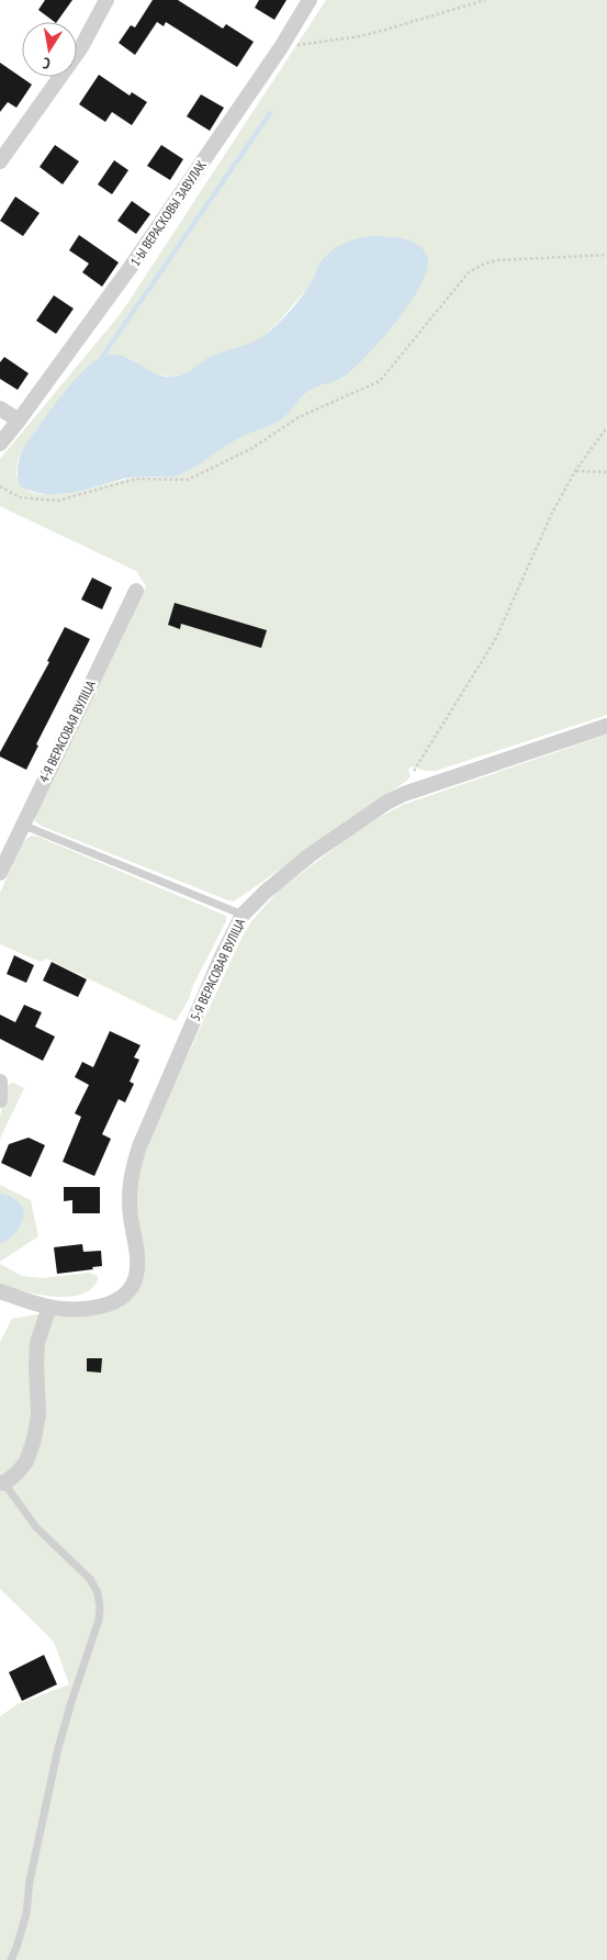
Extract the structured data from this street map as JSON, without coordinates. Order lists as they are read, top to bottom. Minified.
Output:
{"streets":{"street":["1-Ы ВЕРАСКОВЫ ЗАВУЛАК","4-Я ВЕРАСОВАЯ ВУЛІЦА","5-Я ВЕРАСОВАЯ ВУЛІЦА"]},"north":"bottom"}
